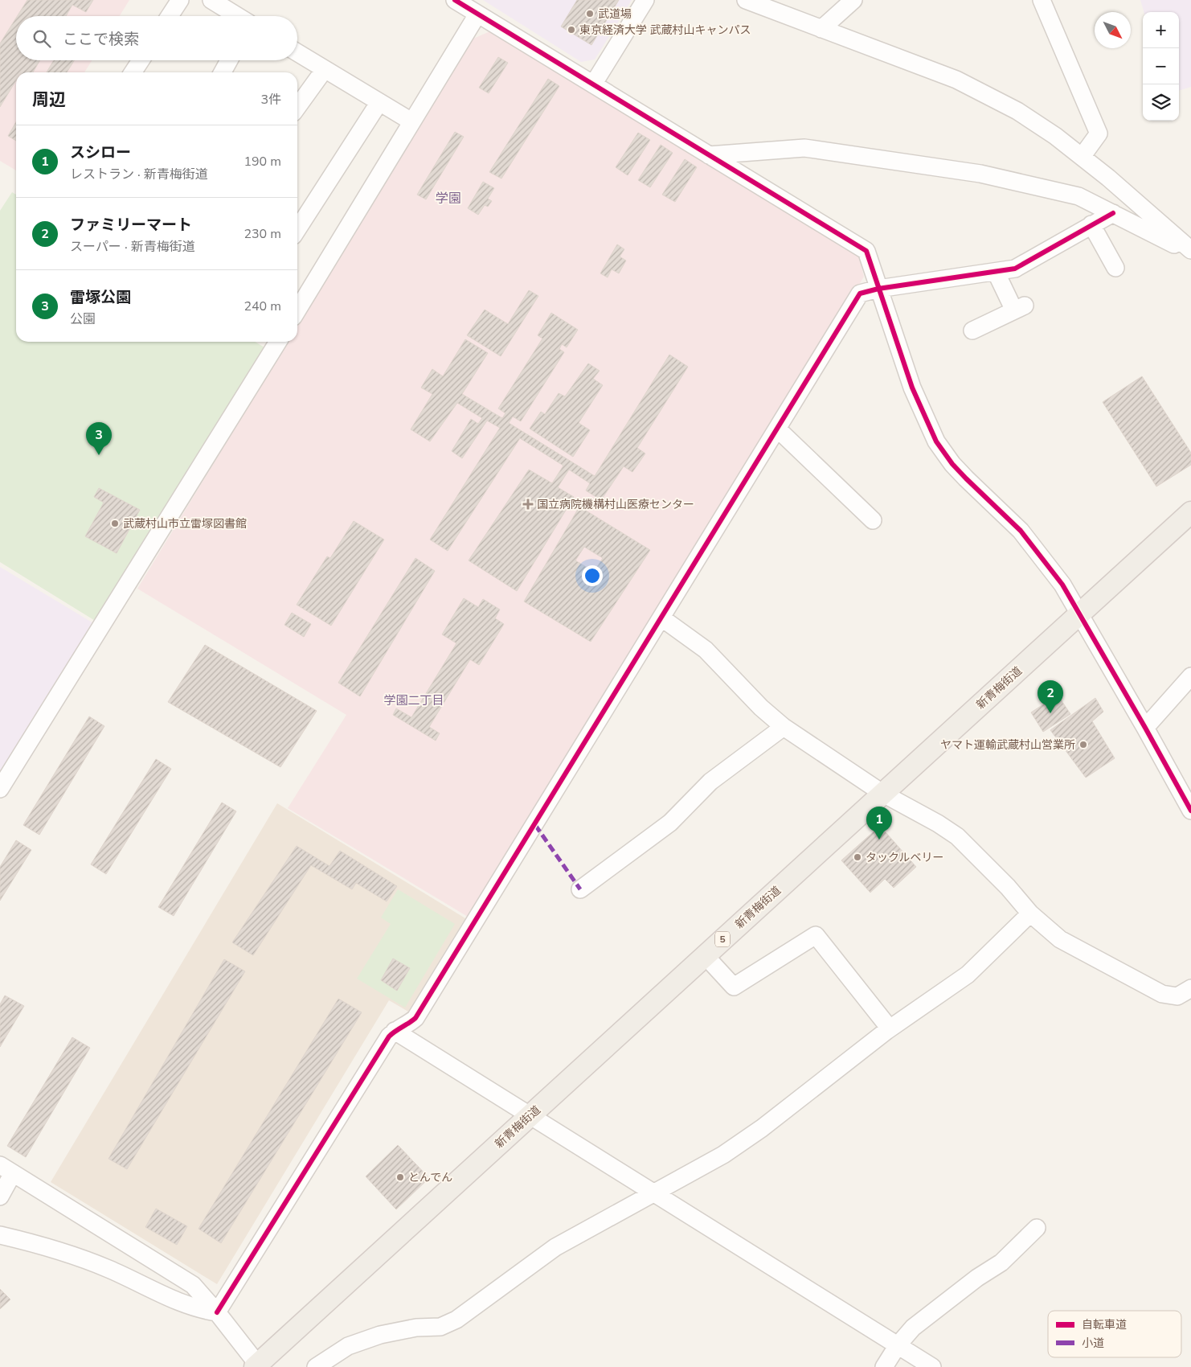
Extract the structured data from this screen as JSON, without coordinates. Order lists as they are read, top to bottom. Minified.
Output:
{"streets":{"main road":["新青梅街道","5"]},"districts":["学園","学園二丁目"],"places":{"other":["武道場","東京経済大学 武蔵村山キャンパス","武蔵村山市立雷塚図書館","ヤマト運輸武蔵村山営業所","タックルベリー","とんでん"],"health":["国立病院機構村山医療センター"]},"legend":["自転車道","小道"],"north":"bottom right","page":{"map_buttons":["+","−"],"search":"ここで検索","heading":["周辺","3件"],"list":[{"mark":"1","name":"スシロー","note":"レストラン · 新青梅街道","value":"190 m"},{"mark":"2","name":"ファミリーマート","note":"スーパー · 新青梅街道","value":"230 m"},{"mark":"3","name":"雷塚公園","note":"公園","value":"240 m"}],"pins":["3","2","1"]}}
